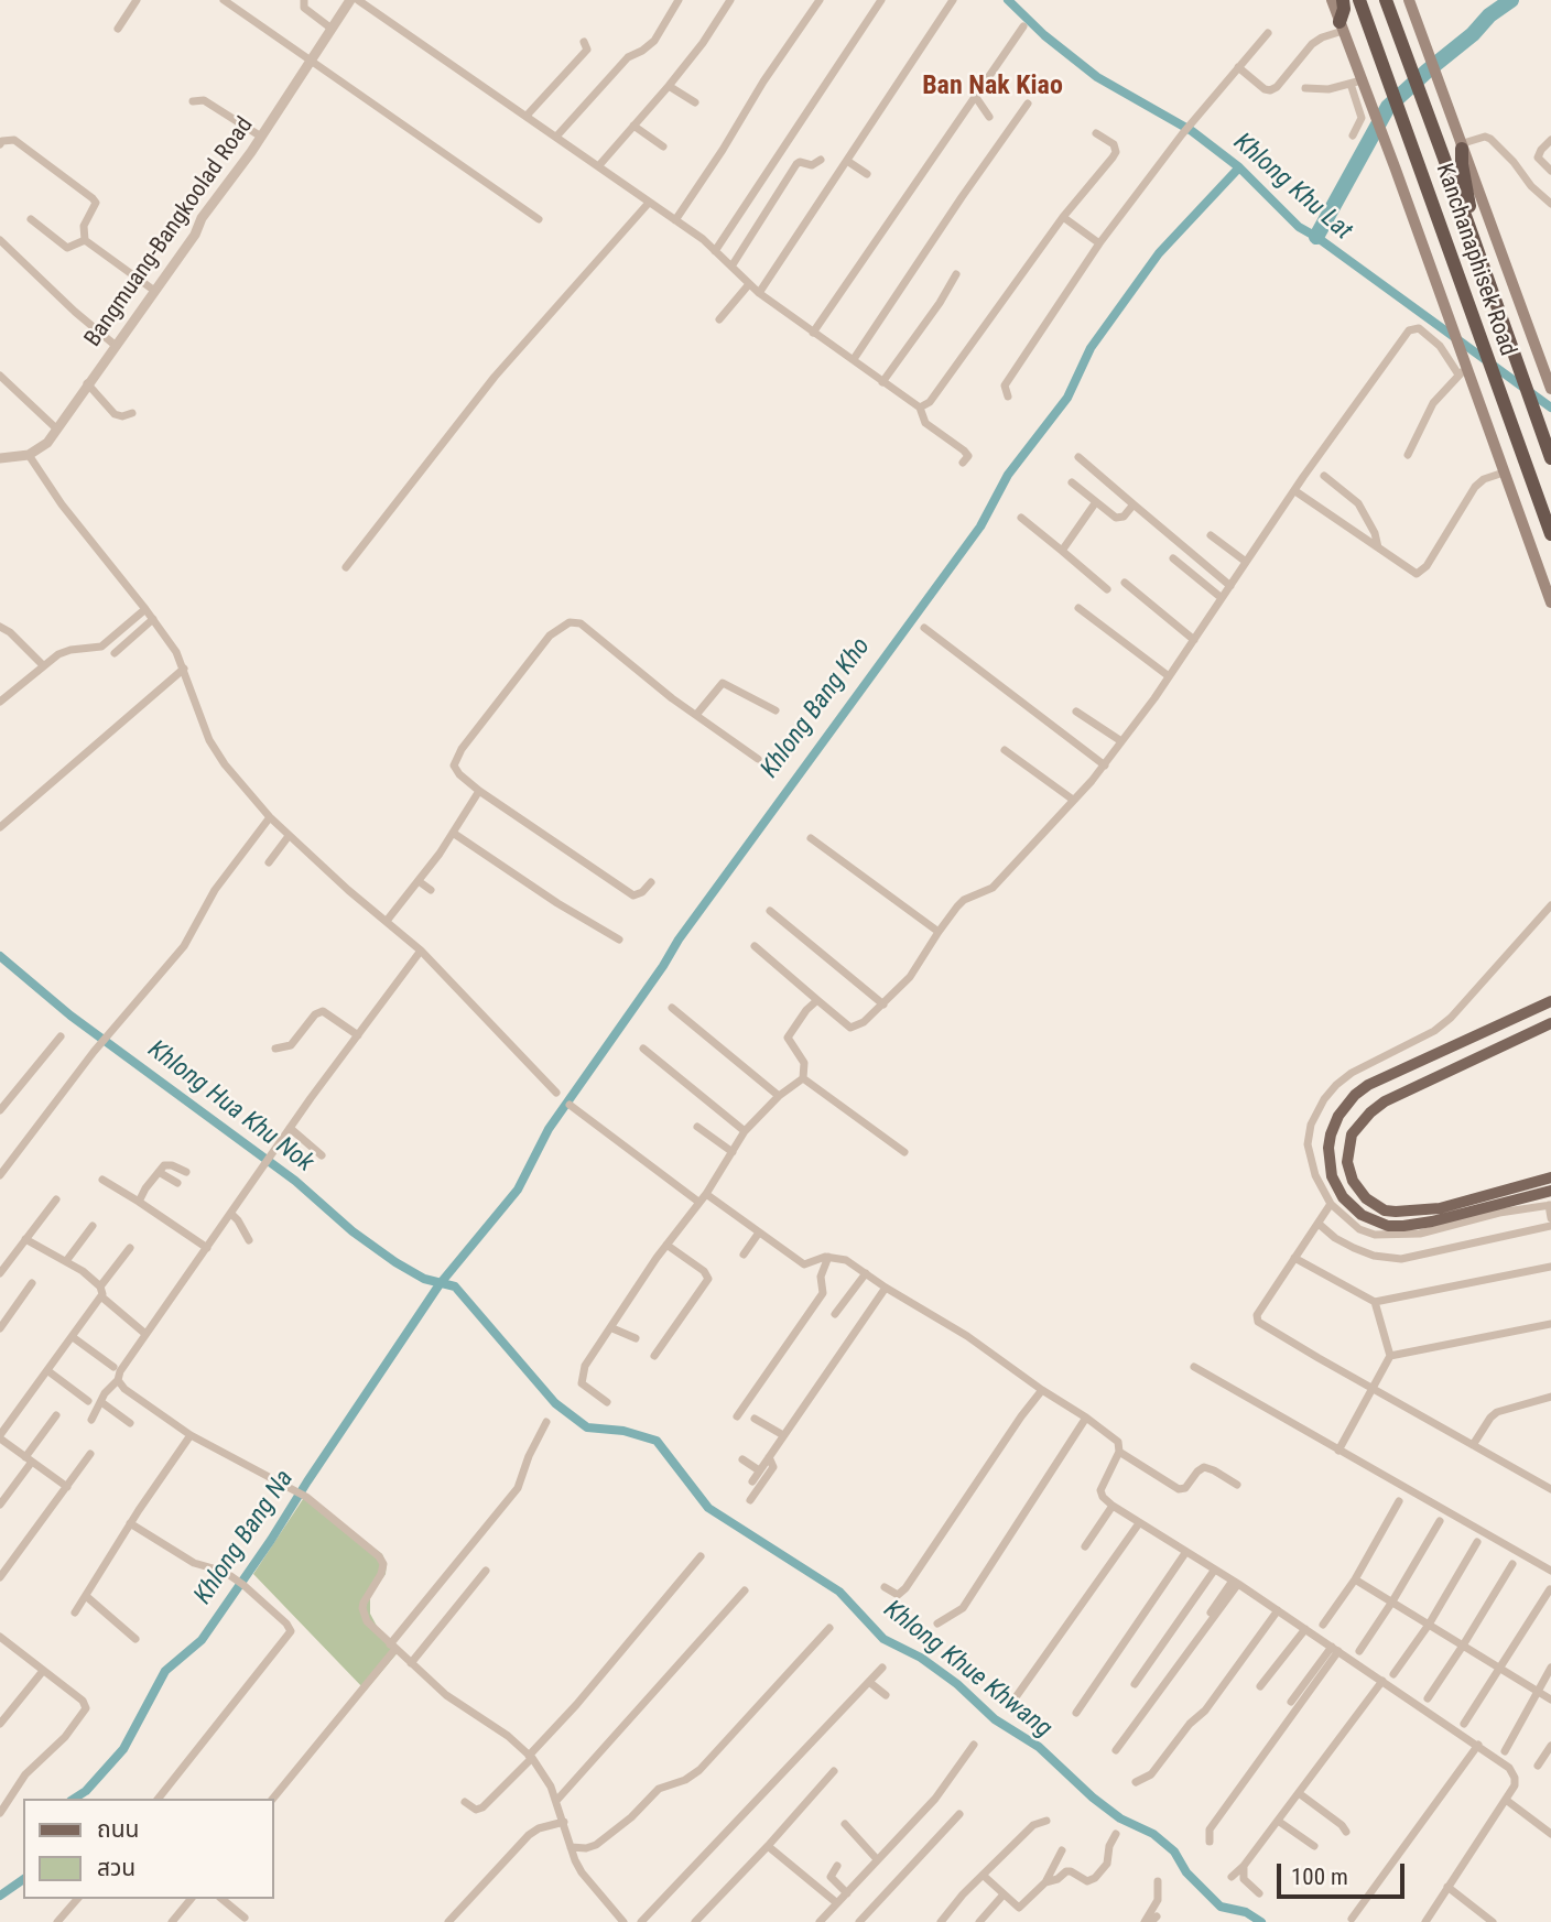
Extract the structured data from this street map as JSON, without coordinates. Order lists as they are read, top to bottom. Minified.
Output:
{"streets":{"highway":["Kanchanaphisek Road"],"street":["Bangmuang-Bangkoolad Road"]},"districts":["Ban Nak Kiao"],"water":["Khlong Khu Lat","Khlong Bang Kho","Khlong Hua Khu Nok","Khlong Bang Na","Khlong Khue Khwang"],"legend":["ถนน","สวน"],"scale_bar":"100 m"}
